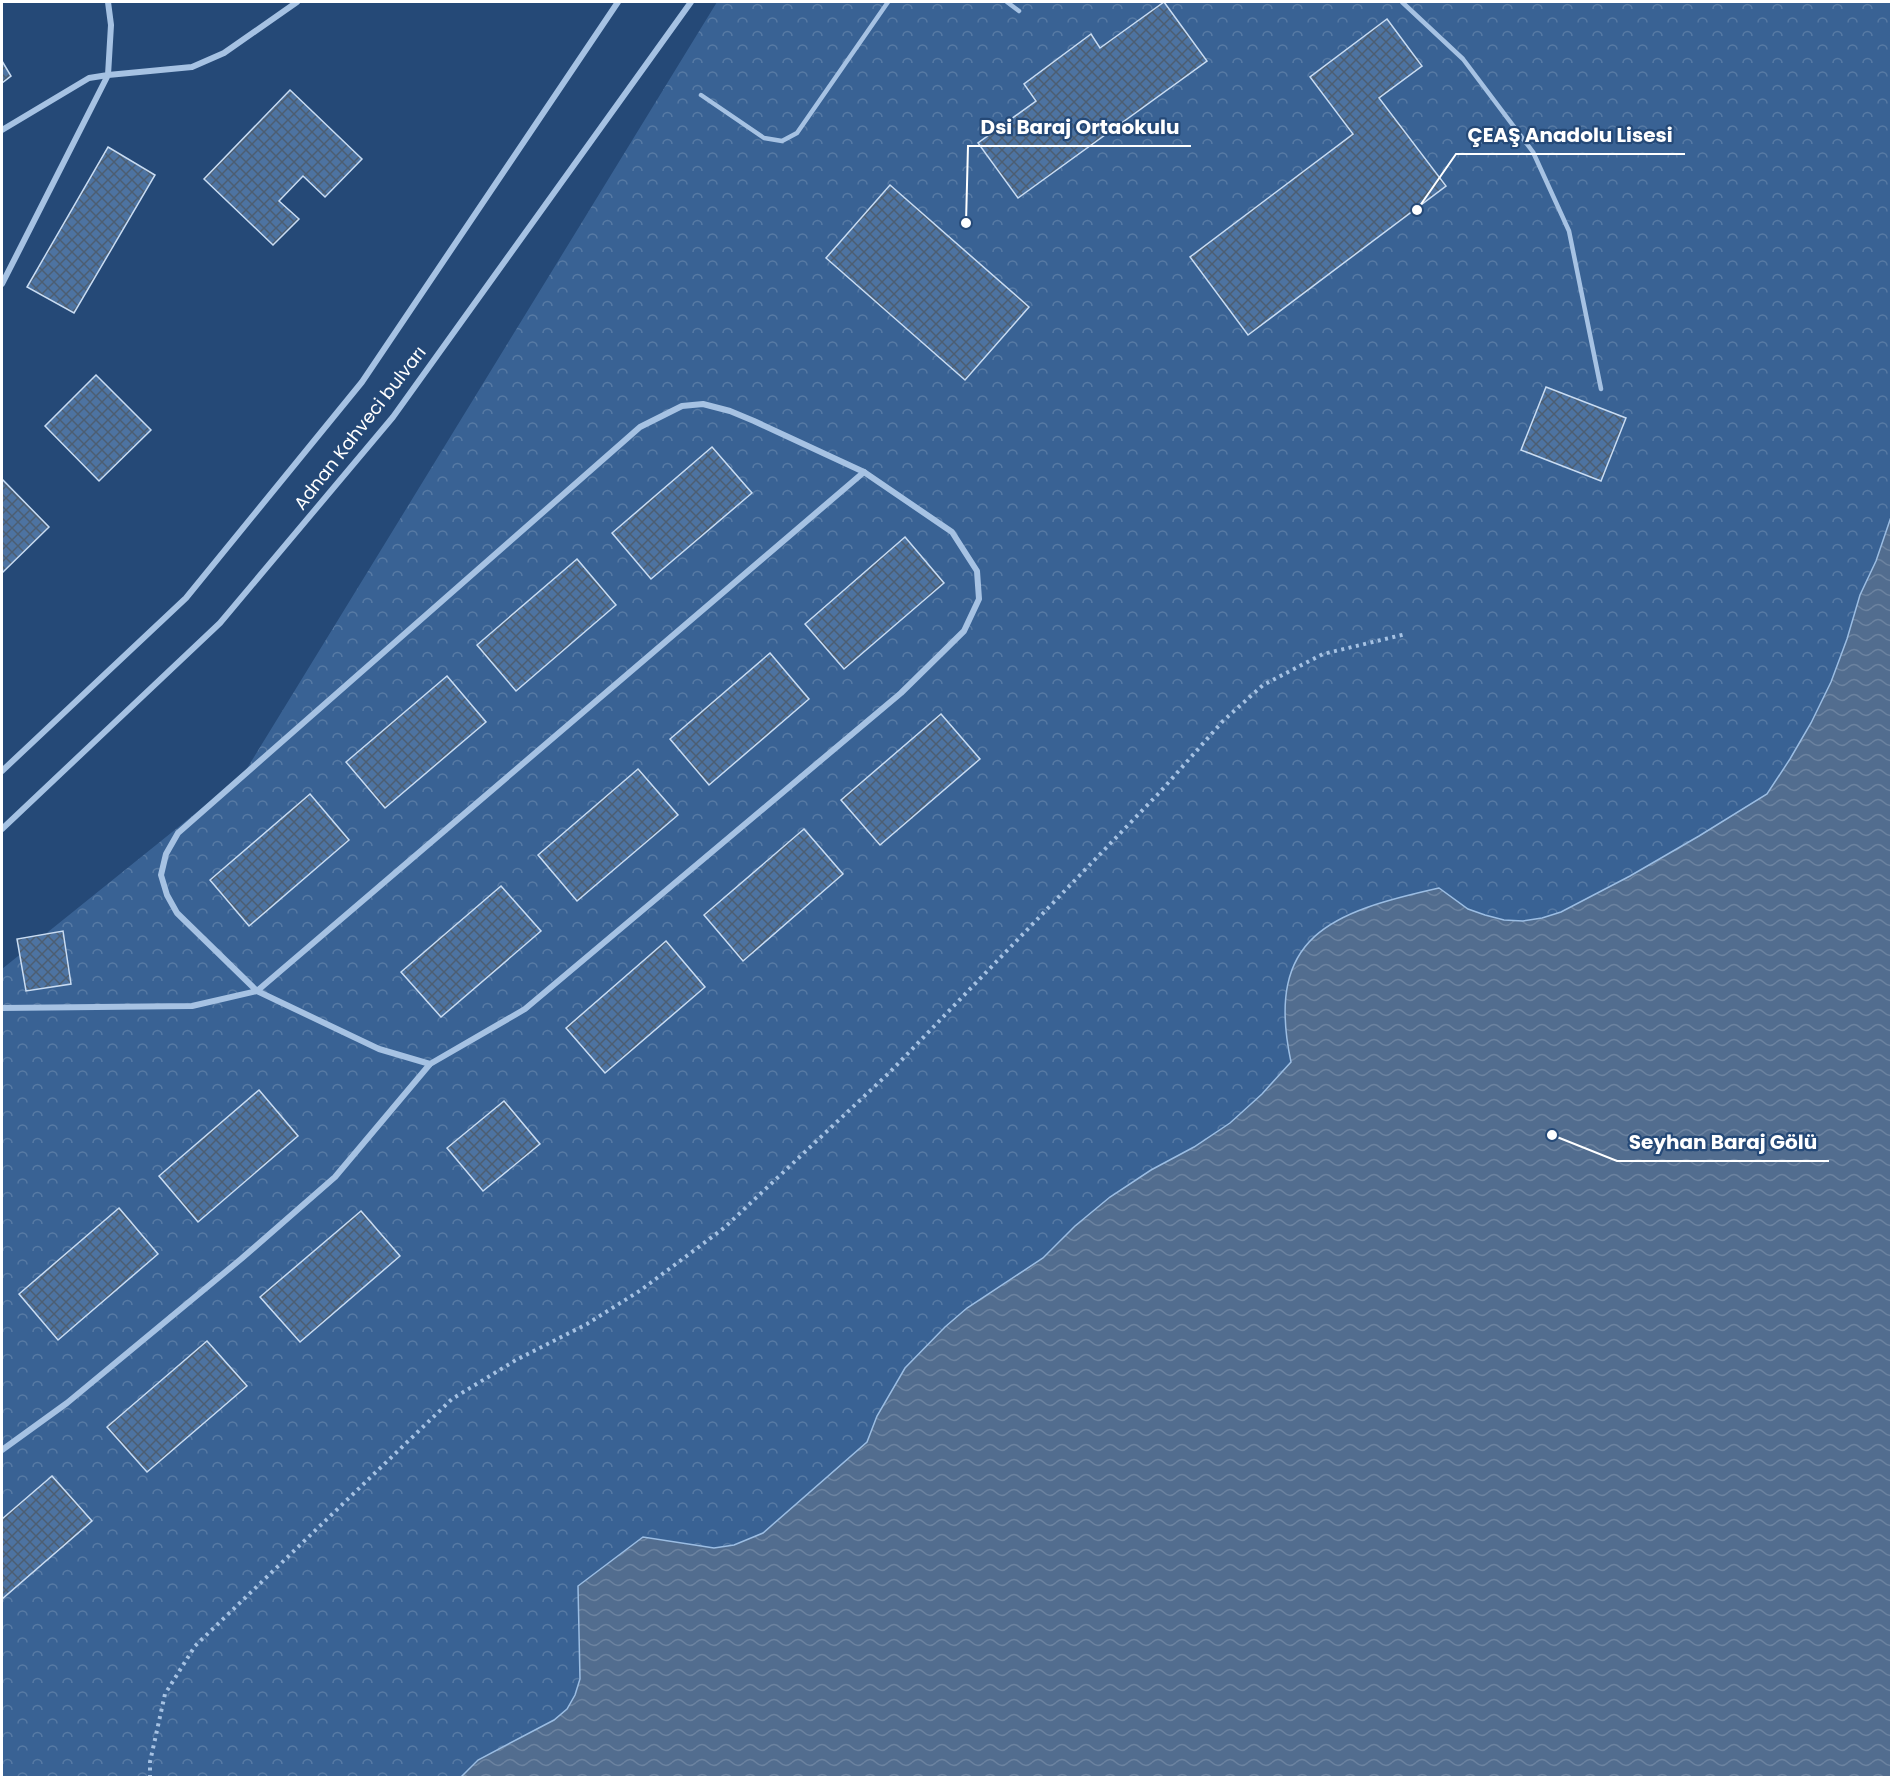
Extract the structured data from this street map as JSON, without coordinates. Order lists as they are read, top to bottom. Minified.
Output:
{"streets":{"street":["Adnan Kahveci bulvarı"]},"places":["ÇEAŞ Anadolu Lisesi","Dsi Baraj Ortaokulu","Seyhan Baraj Gölü"]}
